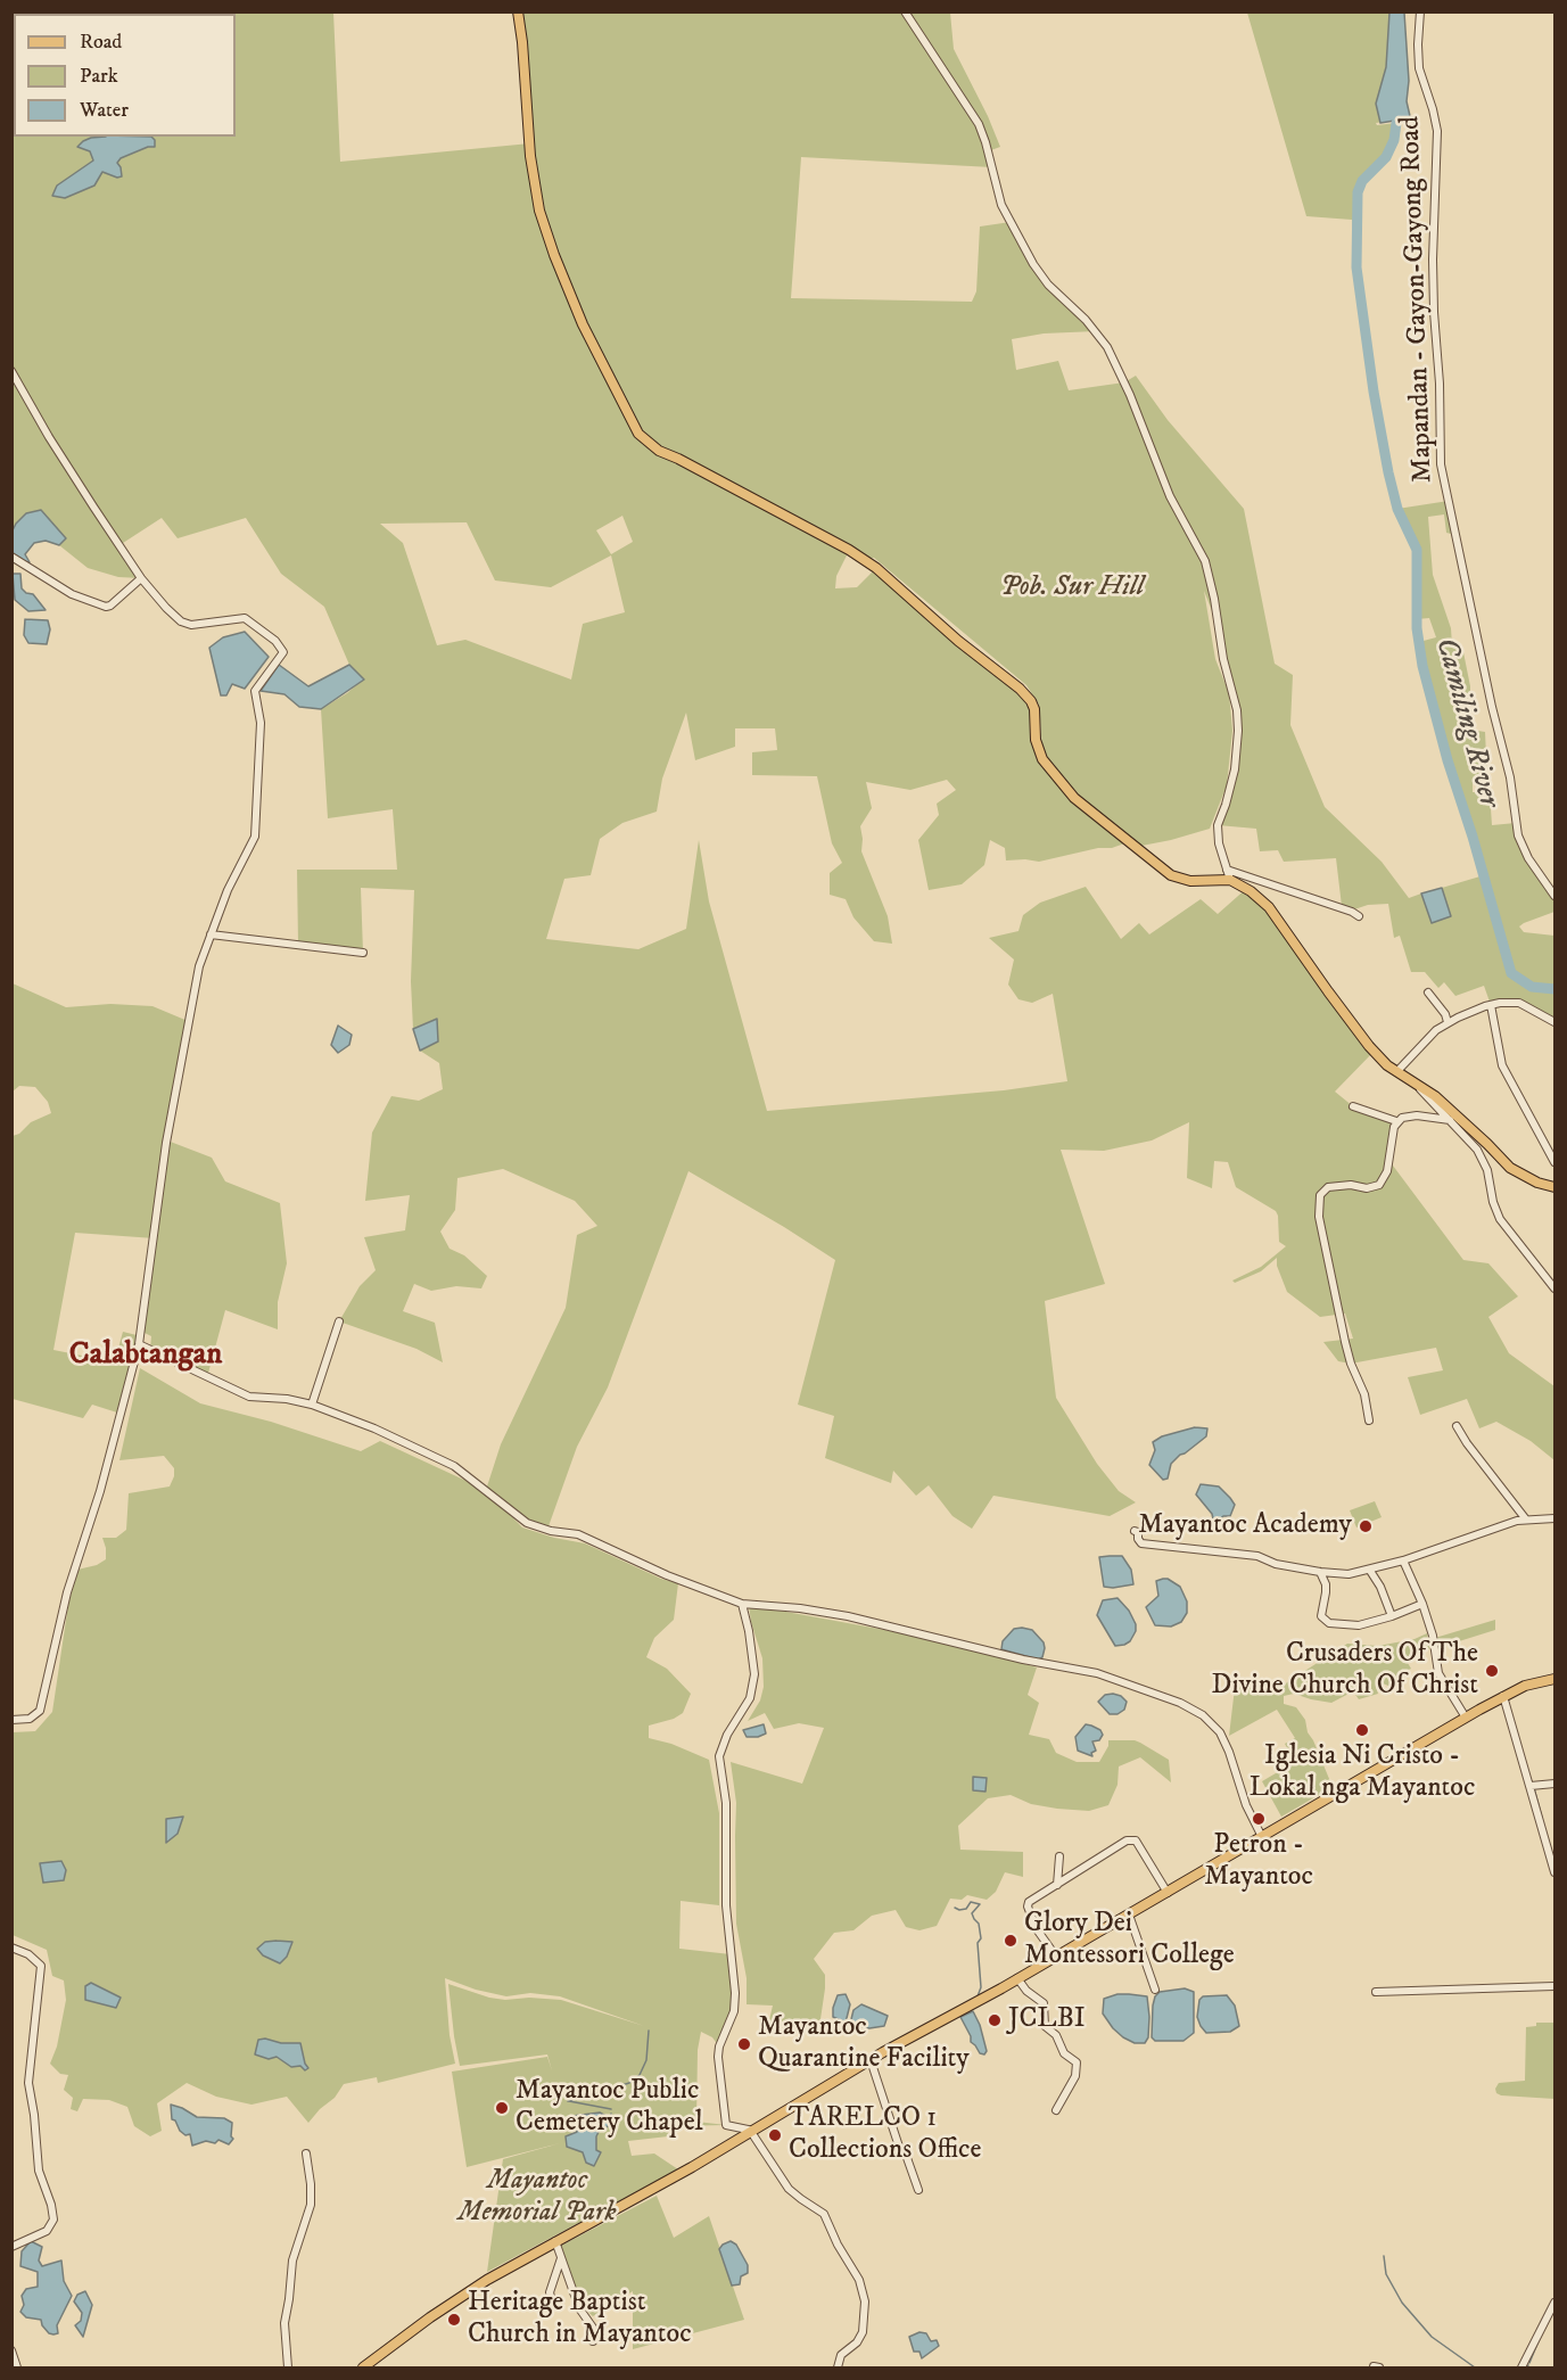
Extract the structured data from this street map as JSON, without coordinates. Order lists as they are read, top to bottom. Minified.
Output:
{"streets":{"street":["Mapandan - Gayon-Gayong Road"]},"districts":["Calabtangan"],"water":["Camiling River"],"parks":["Pob. Sur Hill","Mayantoc Memorial Park"],"places":["Mayantoc Academy","Crusaders Of The Divine Church Of Christ","Iglesia Ni Cristo - Lokal nga Mayantoc","Petron - Mayantoc","Glory Dei Montessori College","JCLBI","Mayantoc Quarantine Facility","Mayantoc Public Cemetery Chapel","TARELCO 1 Collections Office","Heritage Baptist Church in Mayantoc"],"legend":["Road","Park","Water"]}
